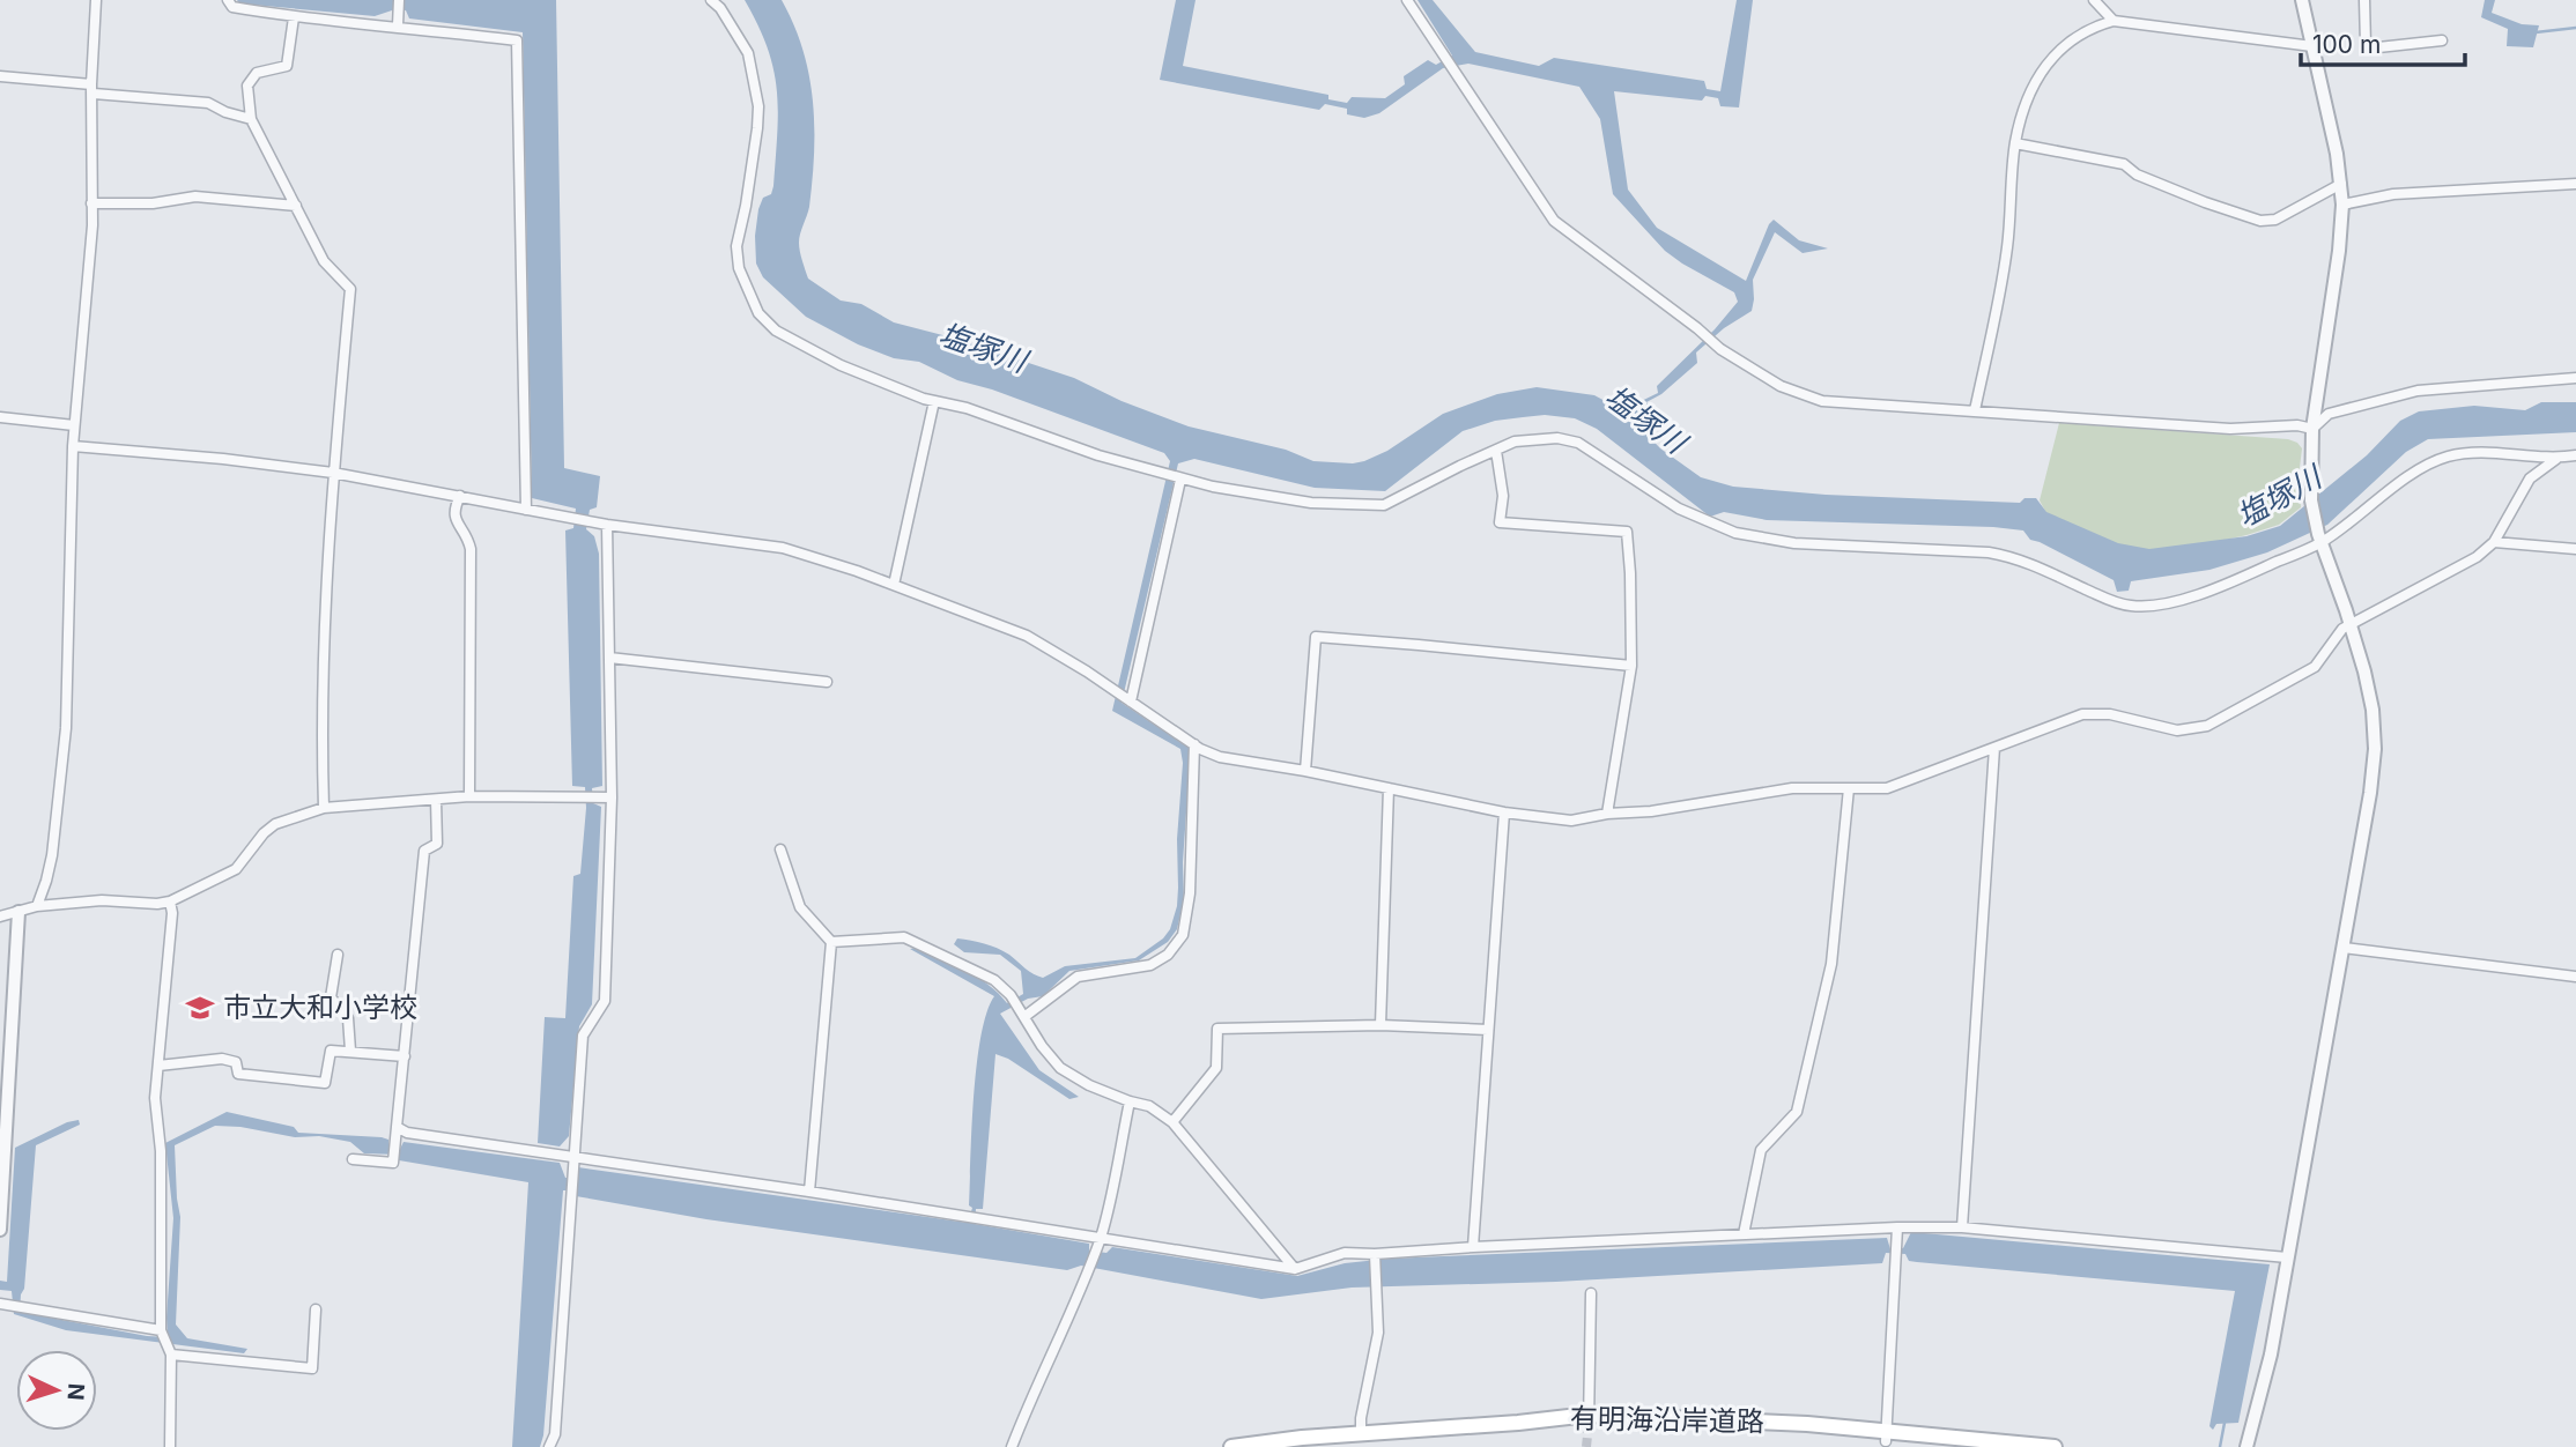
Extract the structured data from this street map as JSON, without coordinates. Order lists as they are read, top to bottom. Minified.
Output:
{"streets":{"main road":["有明海沿岸道路"]},"water":["塩塚川"],"places":{"school or university":["市立大和小学校"]},"scale_bar":"100 m","north":"right"}
